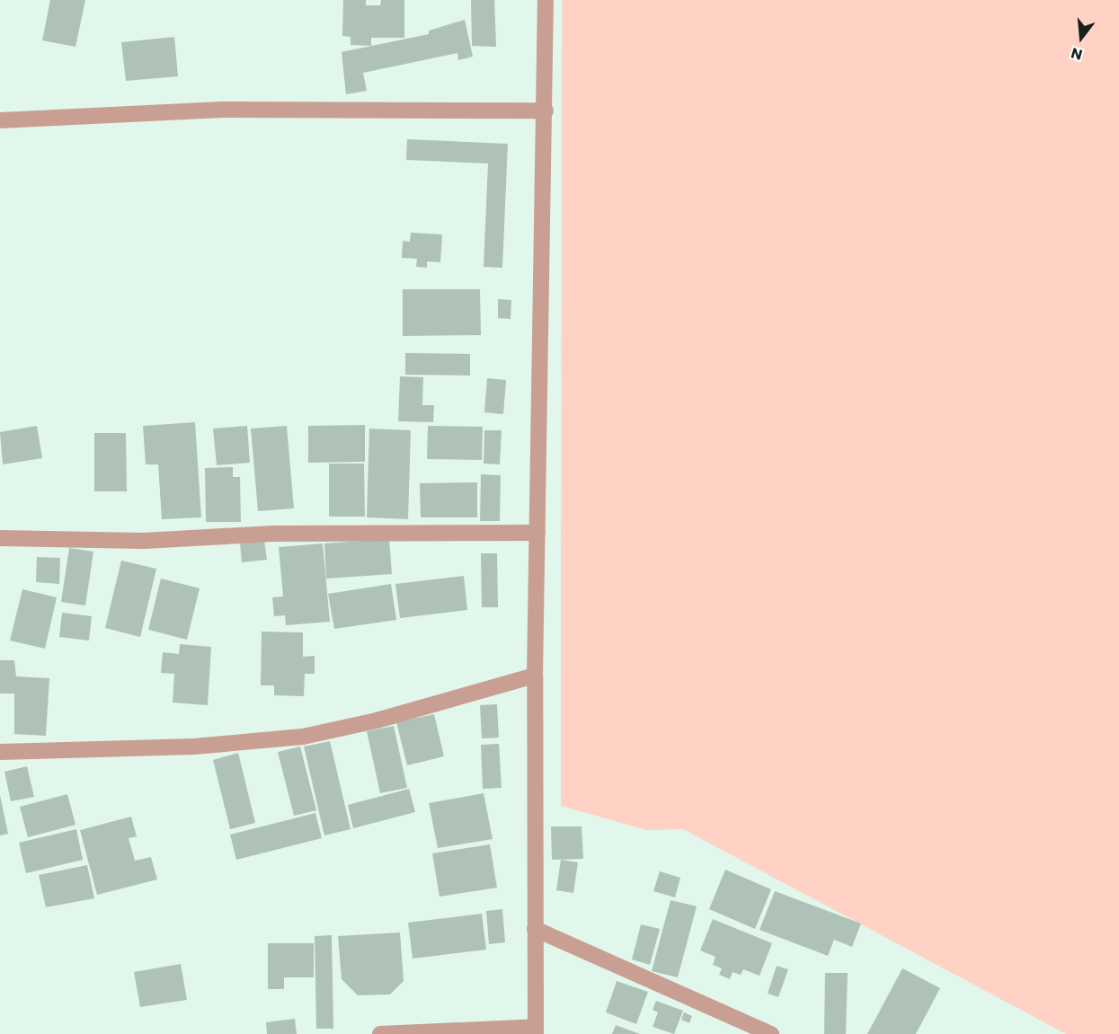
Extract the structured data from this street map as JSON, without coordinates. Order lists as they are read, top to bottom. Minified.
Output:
{"north":"bottom"}
